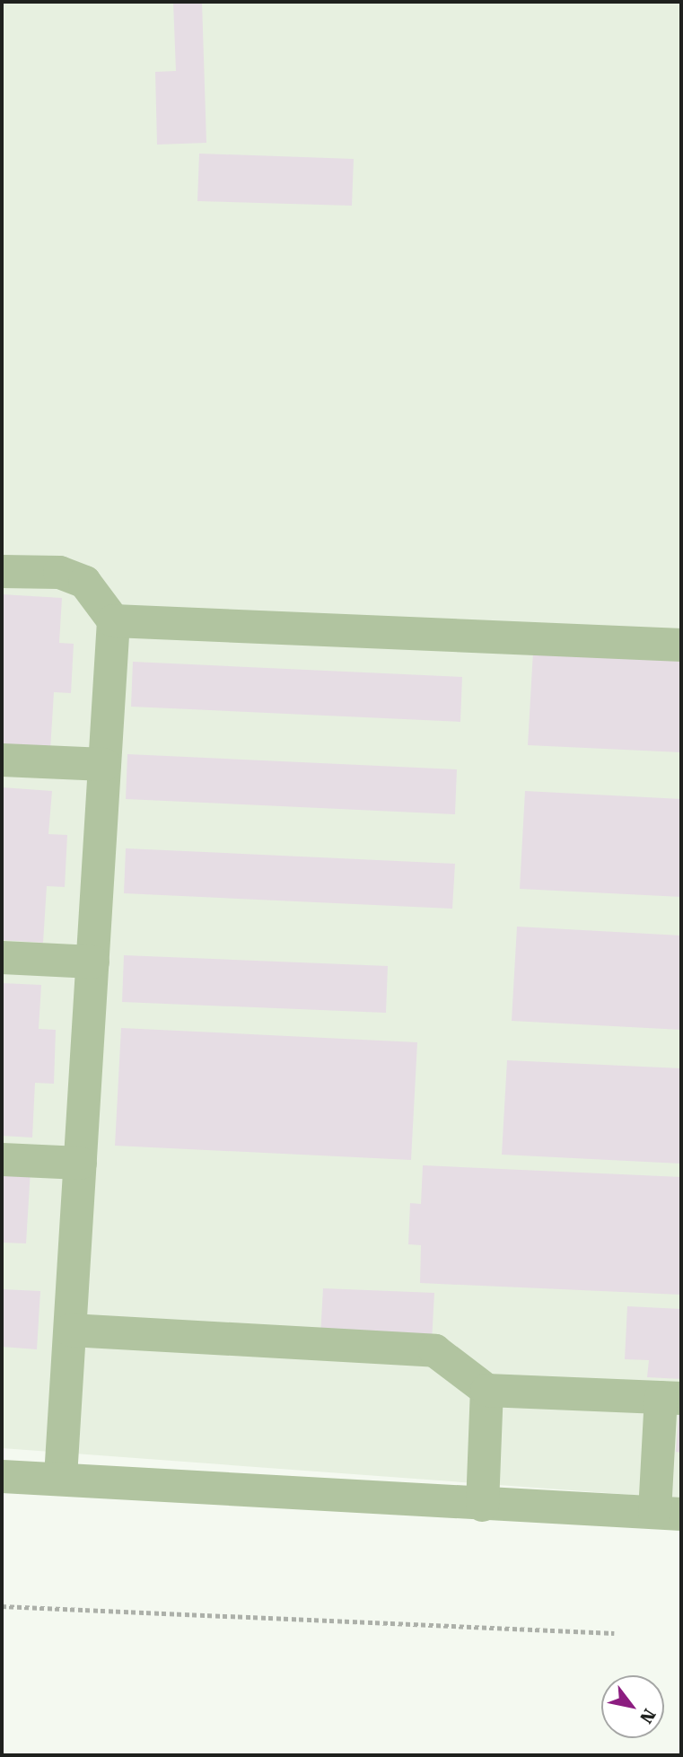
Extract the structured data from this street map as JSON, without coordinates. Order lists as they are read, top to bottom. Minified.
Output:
{"north":"bottom right"}
